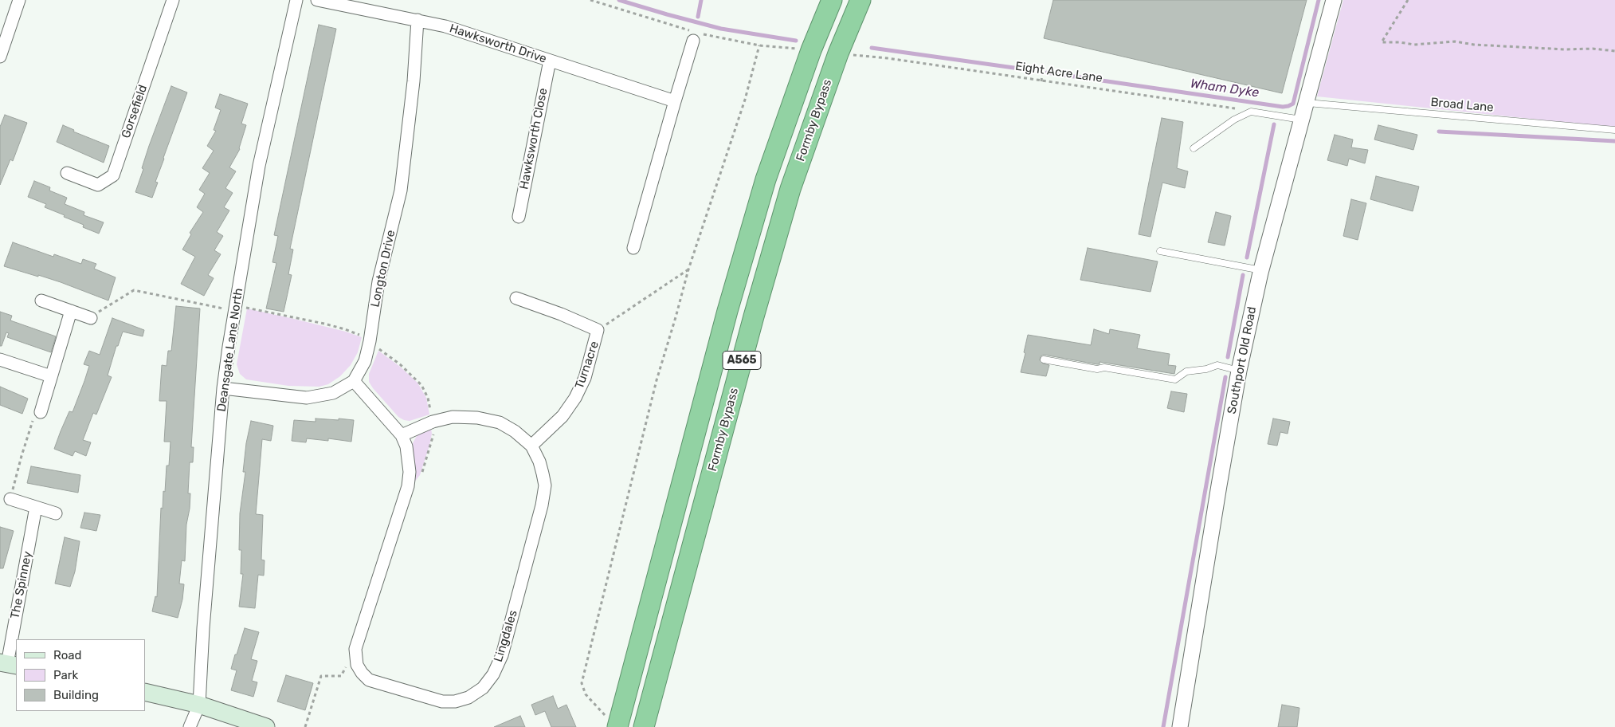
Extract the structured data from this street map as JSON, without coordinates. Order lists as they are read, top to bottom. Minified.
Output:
{"streets":{"highway":["Formby Bypass","A565"],"street":["Hawksworth Drive","Gorsefield","Hawksworth Close","Longton Drive","Deansgate Lane North","Southport Old Road","Turnacre","The Spinney","Lingdales"],"lane":["Broad Lane"],"path":["Eight Acre Lane"]},"crossings":[["Hawksworth Drive","Hawksworth Close"],["Hawksworth Drive","Longton Drive"],["Eight Acre Lane","Formby Bypass"],["Broad Lane","Southport Old Road"],["Turnacre","Lingdales"]],"water":["Wham Dyke"],"legend":["Road","Park","Building"]}
